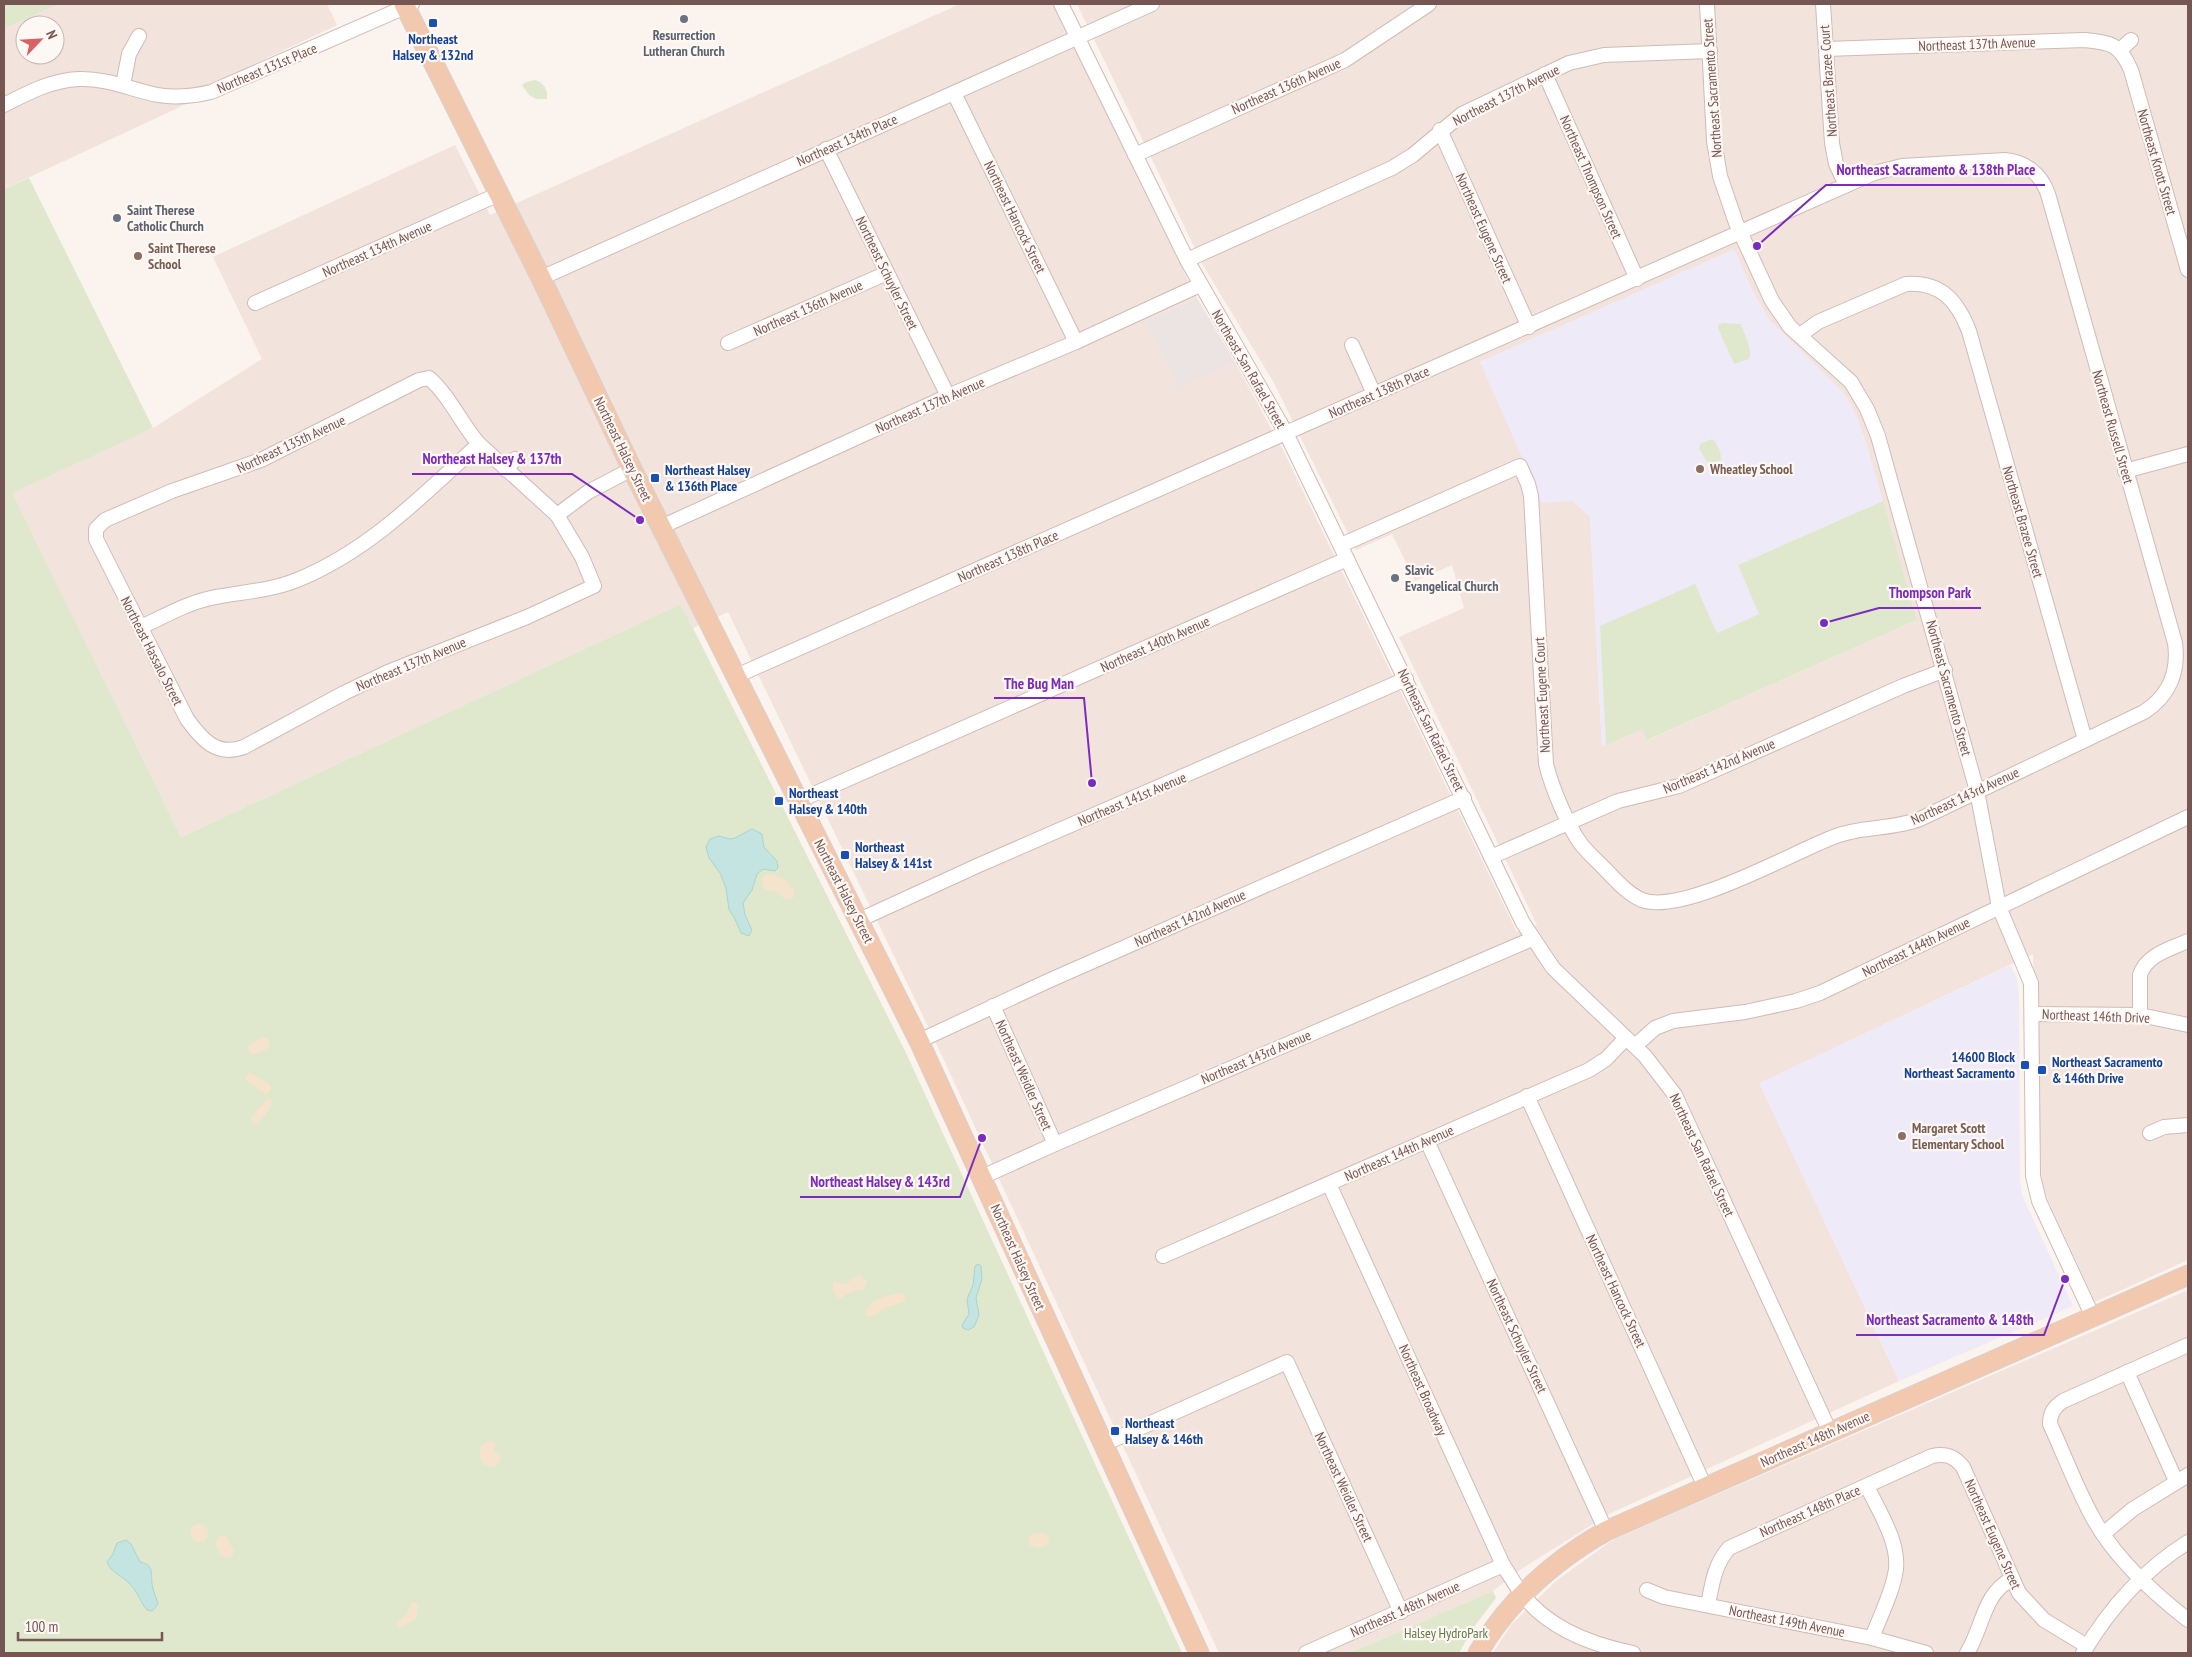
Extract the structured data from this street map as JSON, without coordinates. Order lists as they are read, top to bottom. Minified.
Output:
{"streets":{"main road":["Northeast Halsey Street","Northeast 148th Avenue"],"street":["Northeast 137th Avenue","Northeast 131st Place","Northeast Brazee Court","Northeast 136th Avenue","Northeast Sacramento Street","Northeast 134th Place","Northeast Knott Street","Northeast Thompson Street","Northeast Hancock Street","Northeast Eugene Street","Northeast 134th Avenue","Northeast Schuyler Street","Northeast San Rafael Street","Northeast 138th Place","Northeast Russell Street","Northeast 135th Avenue","Northeast Brazee Street","Northeast 140th Avenue","Northeast Hassalo Street","Northeast Eugene Court","Northeast 142nd Avenue","Northeast 143rd Avenue","Northeast 141st Avenue","Northeast 144th Avenue","Northeast 146th Drive","Northeast Weidler Street","Northeast Broadway","Northeast 148th Place","Northeast 149th Avenue"]},"crossings":[["Northeast 137th Avenue","Northeast Brazee Court"],["Northeast 137th Avenue","Northeast Sacramento Street"],["Northeast 137th Avenue","Northeast Knott Street"],["Northeast 137th Avenue","Northeast Thompson Street"],["Northeast 137th Avenue","Northeast Hancock Street"],["Northeast 137th Avenue","Northeast Eugene Street"],["Northeast 137th Avenue","Northeast Schuyler Street"],["Northeast 137th Avenue","Northeast San Rafael Street"],["Northeast 137th Avenue","Northeast Halsey Street"],["Northeast 137th Avenue","Northeast Hassalo Street"],["Northeast 131st Place","Northeast Halsey Street"],["Northeast Brazee Court","Northeast 138th Place"],["Northeast 136th Avenue","Northeast Schuyler Street"],["Northeast 136th Avenue","Northeast San Rafael Street"],["Northeast Sacramento Street","Northeast 138th Place"],["Northeast Sacramento Street","Northeast Brazee Street"],["Northeast Sacramento Street","Northeast 142nd Avenue"],["Northeast Sacramento Street","Northeast 143rd Avenue"],["Northeast Sacramento Street","Northeast 144th Avenue"],["Northeast Sacramento Street","Northeast 146th Drive"],["Northeast Sacramento Street","Northeast 148th Avenue"],["Northeast 134th Place","Northeast Hancock Street"],["Northeast 134th Place","Northeast Schuyler Street"],["Northeast 134th Place","Northeast San Rafael Street"],["Northeast 134th Place","Northeast Halsey Street"],["Northeast Thompson Street","Northeast 138th Place"],["Northeast Hancock Street","Northeast 144th Avenue"],["Northeast Hancock Street","Northeast 148th Avenue"],["Northeast Eugene Street","Northeast 138th Place"],["Northeast Eugene Street","Northeast 148th Place"],["Northeast 134th Avenue","Northeast Halsey Street"],["Northeast Schuyler Street","Northeast 144th Avenue"],["Northeast Schuyler Street","Northeast 148th Avenue"],["Northeast San Rafael Street","Northeast 138th Place"],["Northeast San Rafael Street","Northeast 140th Avenue"],["Northeast San Rafael Street","Northeast Eugene Court"],["Northeast San Rafael Street","Northeast 142nd Avenue"],["Northeast San Rafael Street","Northeast 143rd Avenue"],["Northeast San Rafael Street","Northeast 141st Avenue"],["Northeast San Rafael Street","Northeast 144th Avenue"],["Northeast San Rafael Street","Northeast 148th Avenue"],["Northeast 138th Place","Northeast Russell Street"],["Northeast 138th Place","Northeast Halsey Street"],["Northeast Russell Street","Northeast 143rd Avenue"],["Northeast 135th Avenue","Northeast Hassalo Street"],["Northeast Halsey Street","Northeast 140th Avenue"],["Northeast Halsey Street","Northeast 142nd Avenue"],["Northeast Halsey Street","Northeast 143rd Avenue"],["Northeast Halsey Street","Northeast 141st Avenue"],["Northeast Halsey Street","Northeast Weidler Street"],["Northeast Brazee Street","Northeast 143rd Avenue"],["Northeast Eugene Court","Northeast 142nd Avenue"],["Northeast Eugene Court","Northeast 143rd Avenue"],["Northeast 142nd Avenue","Northeast Weidler Street"],["Northeast 143rd Avenue","Northeast Weidler Street"],["Northeast 144th Avenue","Northeast Broadway"],["Northeast Weidler Street","Northeast 148th Avenue"],["Northeast Broadway","Northeast 148th Avenue"],["Northeast 148th Place","Northeast 149th Avenue"]],"parks":["Halsey HydroPark"],"places":{"other":["Resurrection Lutheran Church","Saint Therese Catholic Church","Northeast Sacramento & 138th Place","Saint Therese School","Wheatley School","Northeast Halsey & 137th","Slavic Evangelical Church","Thompson Park","The Bug Man","Margaret Scott Elementary School","Northeast Halsey & 143rd","Northeast Sacramento & 148th"],"transit":["Northeast Halsey & 132nd","Northeast Halsey & 136th Place","Northeast Halsey & 140th","Northeast Halsey & 141st","14600 Block Northeast Sacramento","Northeast Sacramento & 146th Drive","Northeast Halsey & 146th"]},"scale_bar":"100 m","north":"top right"}
